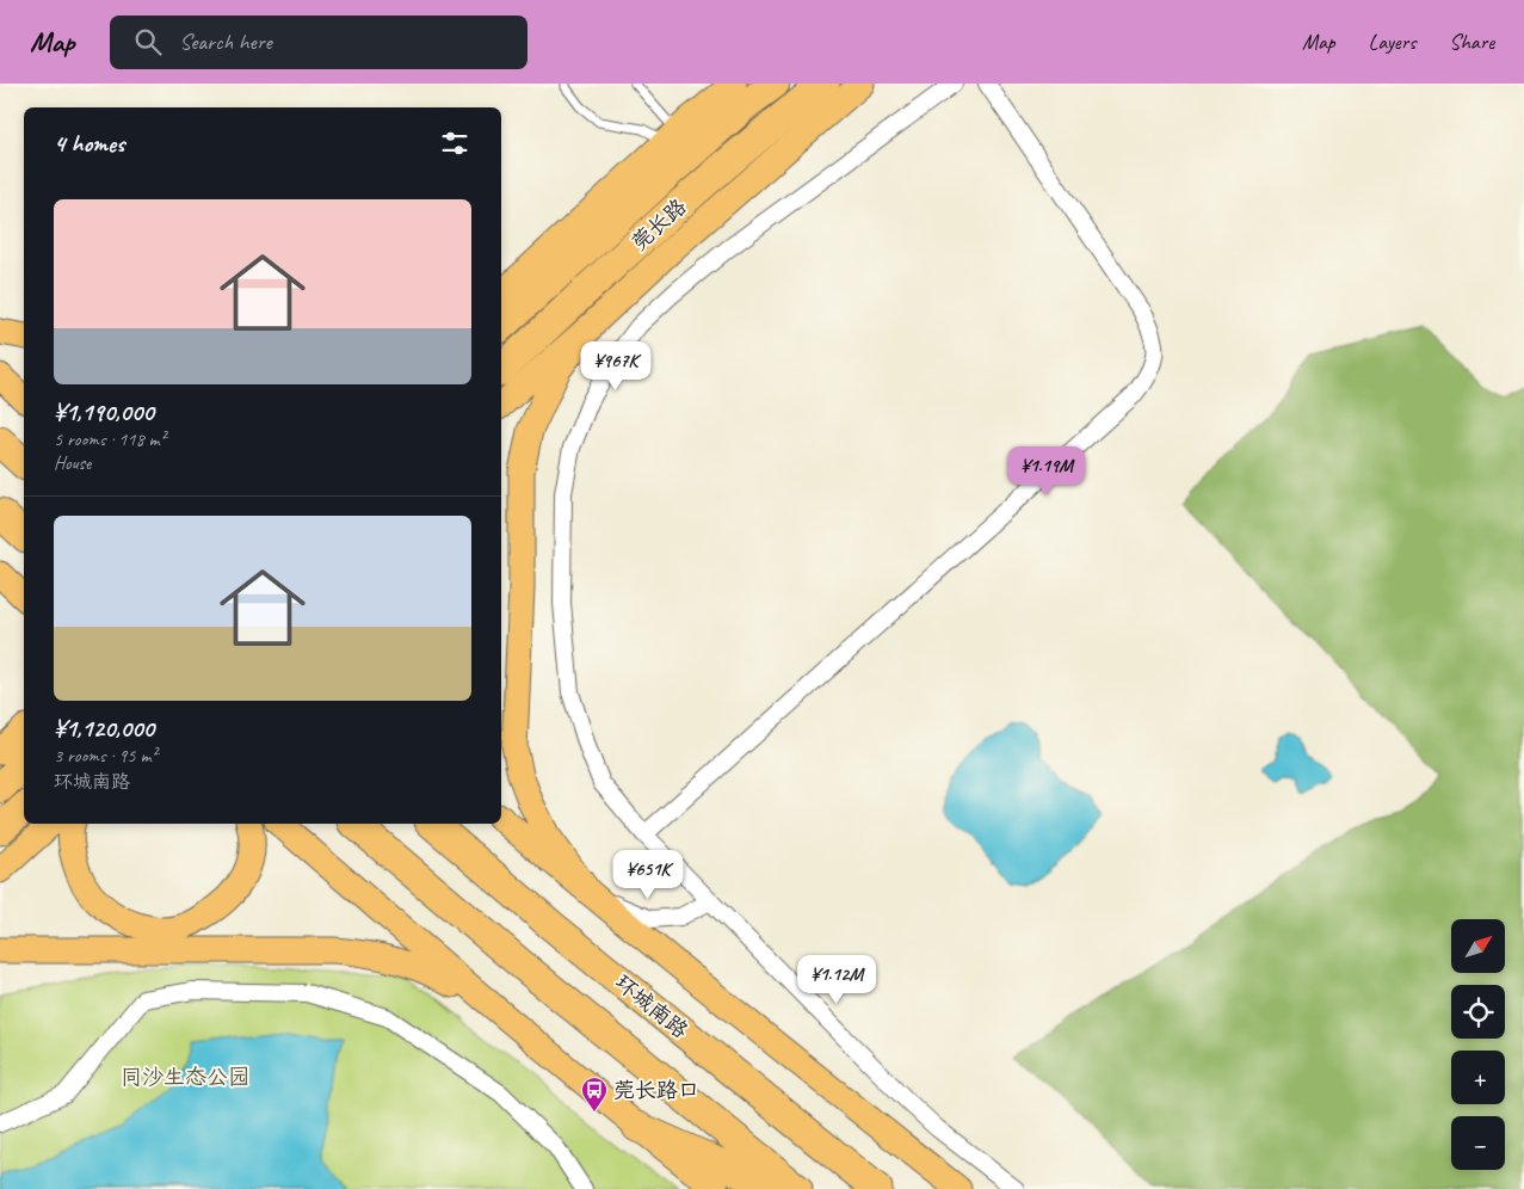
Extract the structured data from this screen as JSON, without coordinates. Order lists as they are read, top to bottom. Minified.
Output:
{"streets":{"highway":["莞长路","环城南路"]},"parks":["同沙生态公园"],"places":{"bus stop":["莞长路口"]},"north":"top right","page":{"header":"Map","search":"Search here","nav":["Map","Layers","Share"],"heading":"4 homes","list":[{"name":"¥1,190,000","note":"5 rooms · 118 m² · House"},{"name":"¥1,120,000","note":"3 rooms · 95 m² · 环城南路"}],"price":["¥967K","¥1.19M","¥651K","¥1.12M"],"map_buttons":["+","−"]}}
